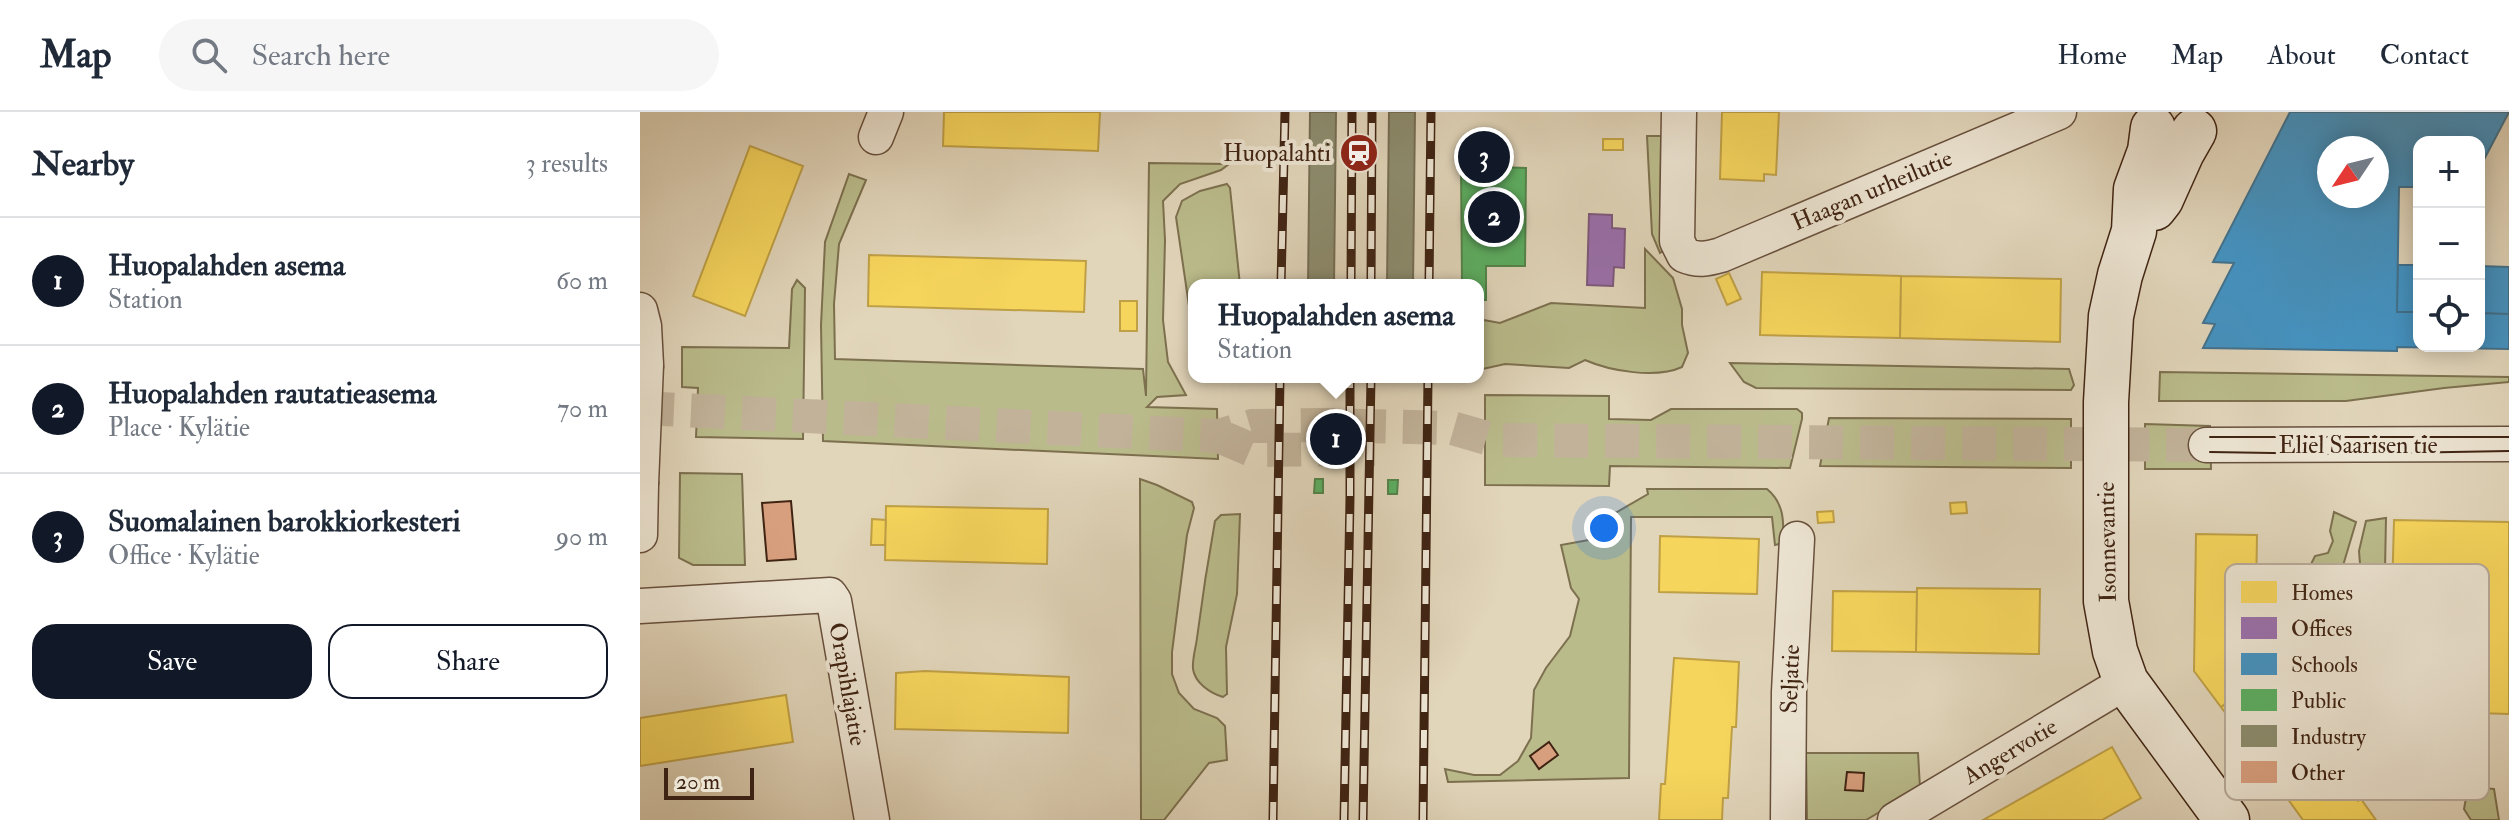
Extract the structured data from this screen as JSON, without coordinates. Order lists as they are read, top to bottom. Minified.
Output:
{"streets":{"street":["Haagan urheilutie","Eliel Saarisen tie","Isonnevantie","Seljatie","Orapihlajatie","Angervotie"]},"crossings":[["Isonnevantie","Angervotie"]],"places":{"station":["Huopalahti"]},"legend":["Homes","Offices","Schools","Public","Industry","Other"],"scale_bar":"20 m","north":"bottom left","page":{"header":"Map","search":"Search here","nav":["Home","Map","About","Contact"],"heading":["Nearby","3 results"],"pins":["3","2","1"],"map_buttons":["+","−"],"list":[{"mark":"1","name":"Huopalahden asema","note":"Station","value":"60 m"},{"mark":"2","name":"Huopalahden rautatieasema","note":"Place · Kylätie","value":"70 m"},{"mark":"3","name":"Suomalainen barokkiorkesteri","note":"Office · Kylätie","value":"90 m"}],"popup":["Huopalahden asema","Station"],"buttons":["Save","Share"],"scale":"20 m"}}
